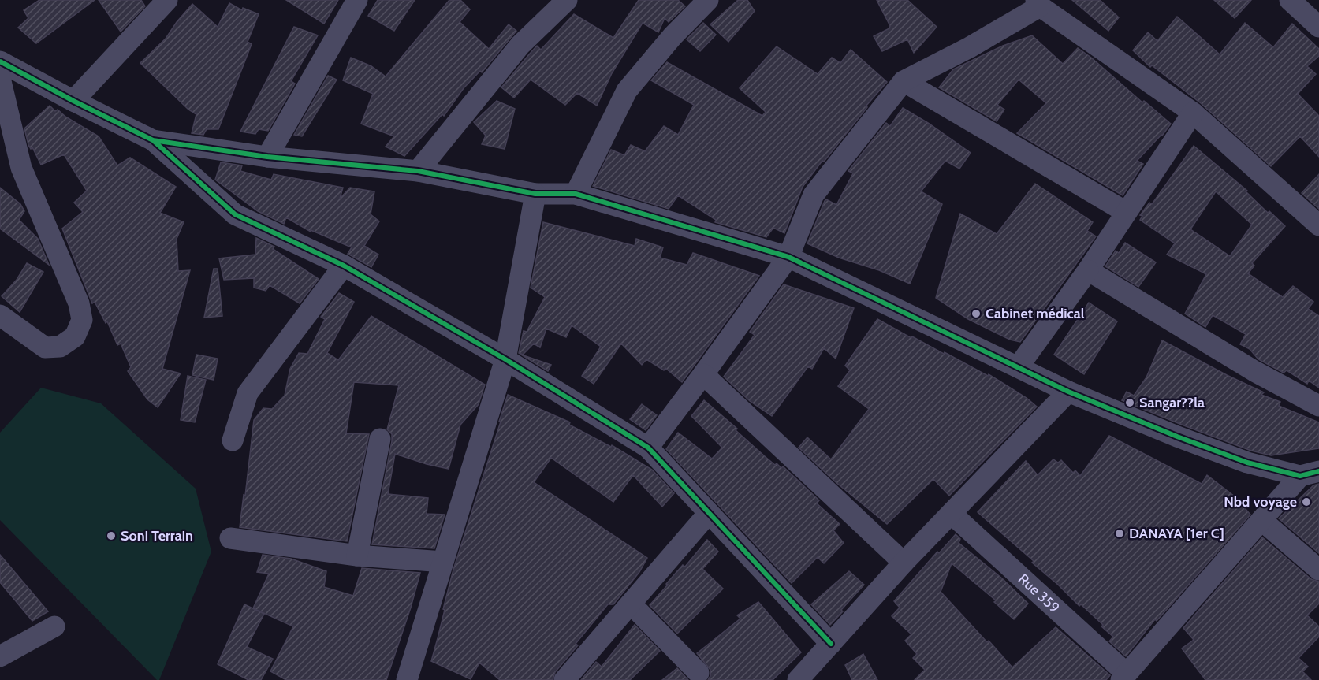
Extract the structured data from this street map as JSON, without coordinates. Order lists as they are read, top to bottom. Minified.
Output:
{"streets":{"street":["Rue 359"]},"places":["Cabinet médical","Sangar??la","Nbd voyage","DANAYA [1er C]","Soni Terrain"]}
